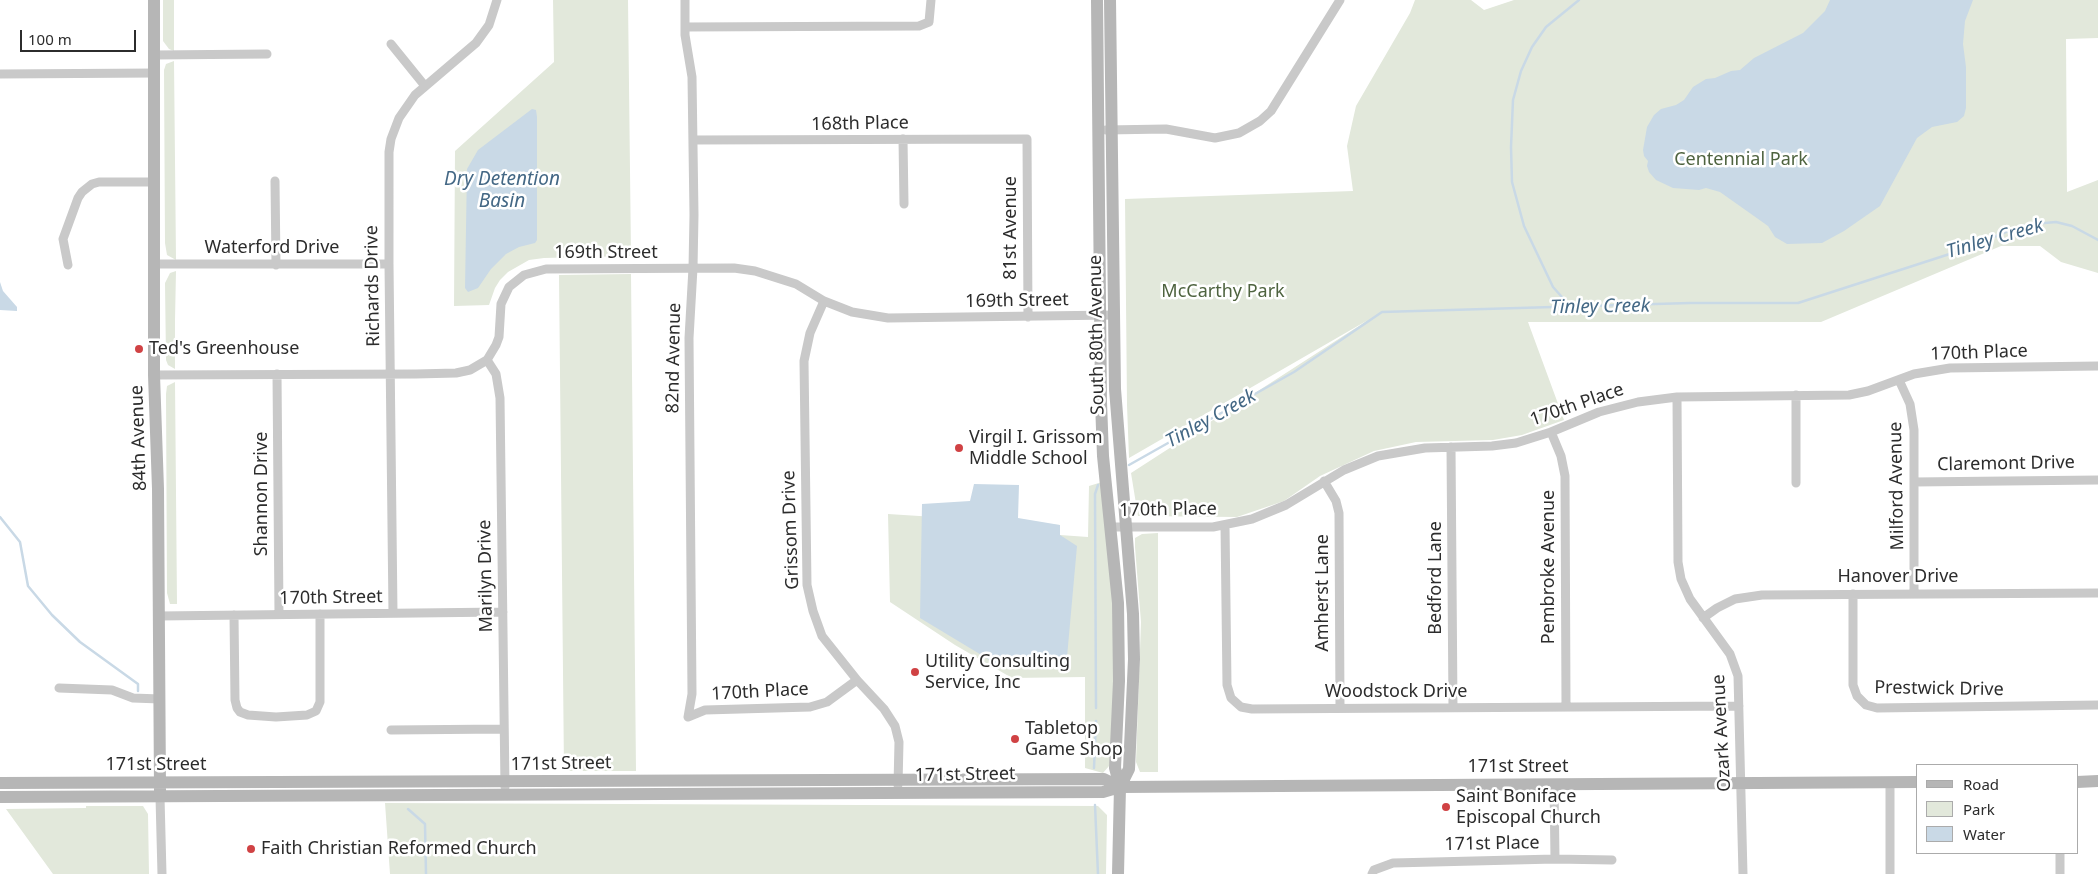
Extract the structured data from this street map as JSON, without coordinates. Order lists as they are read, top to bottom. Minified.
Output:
{"streets":{"street":["168th Place","81st Avenue","Waterford Drive","169th Street","Richards Drive","South 80th Avenue","170th Place","82nd Avenue","84th Avenue","Claremont Drive","Milford Avenue","Shannon Drive","Grissom Drive","Pembroke Avenue","Marilyn Drive","Hanover Drive","Bedford Lane","Amherst Lane","170th Street","Prestwick Drive","Woodstock Drive","Ozark Avenue","171st Street","171st Place"]},"crossings":[["168th Place","81st Avenue"],["168th Place","82nd Avenue"],["81st Avenue","169th Street"],["Waterford Drive","Richards Drive"],["Waterford Drive","84th Avenue"],["169th Street","South 80th Avenue"],["169th Street","82nd Avenue"],["169th Street","Grissom Drive"],["169th Street","Marilyn Drive"],["Richards Drive","170th Street"],["South 80th Avenue","170th Place"],["South 80th Avenue","171st Street"],["170th Place","82nd Avenue"],["170th Place","Milford Avenue"],["170th Place","Grissom Drive"],["170th Place","Pembroke Avenue"],["170th Place","Bedford Lane"],["170th Place","Amherst Lane"],["170th Place","Woodstock Drive"],["170th Place","Ozark Avenue"],["84th Avenue","170th Street"],["84th Avenue","171st Street"],["Claremont Drive","Milford Avenue"],["Milford Avenue","Hanover Drive"],["Shannon Drive","170th Street"],["Grissom Drive","171st Street"],["Pembroke Avenue","Woodstock Drive"],["Marilyn Drive","170th Street"],["Marilyn Drive","171st Street"],["Hanover Drive","Prestwick Drive"],["Hanover Drive","Ozark Avenue"],["Bedford Lane","Woodstock Drive"],["Amherst Lane","Woodstock Drive"],["Woodstock Drive","Ozark Avenue"],["Ozark Avenue","171st Street"]],"water":["Dry Detention Basin","Tinley Creek"],"parks":["Centennial Park","McCarthy Park"],"places":["Ted's Greenhouse","Virgil I. Grissom Middle School","Utility Consulting Service, Inc","Tabletop Game Shop","Saint Boniface Episcopal Church","Faith Christian Reformed Church"],"legend":["Road","Park","Water"],"scale_bar":"100 m"}
